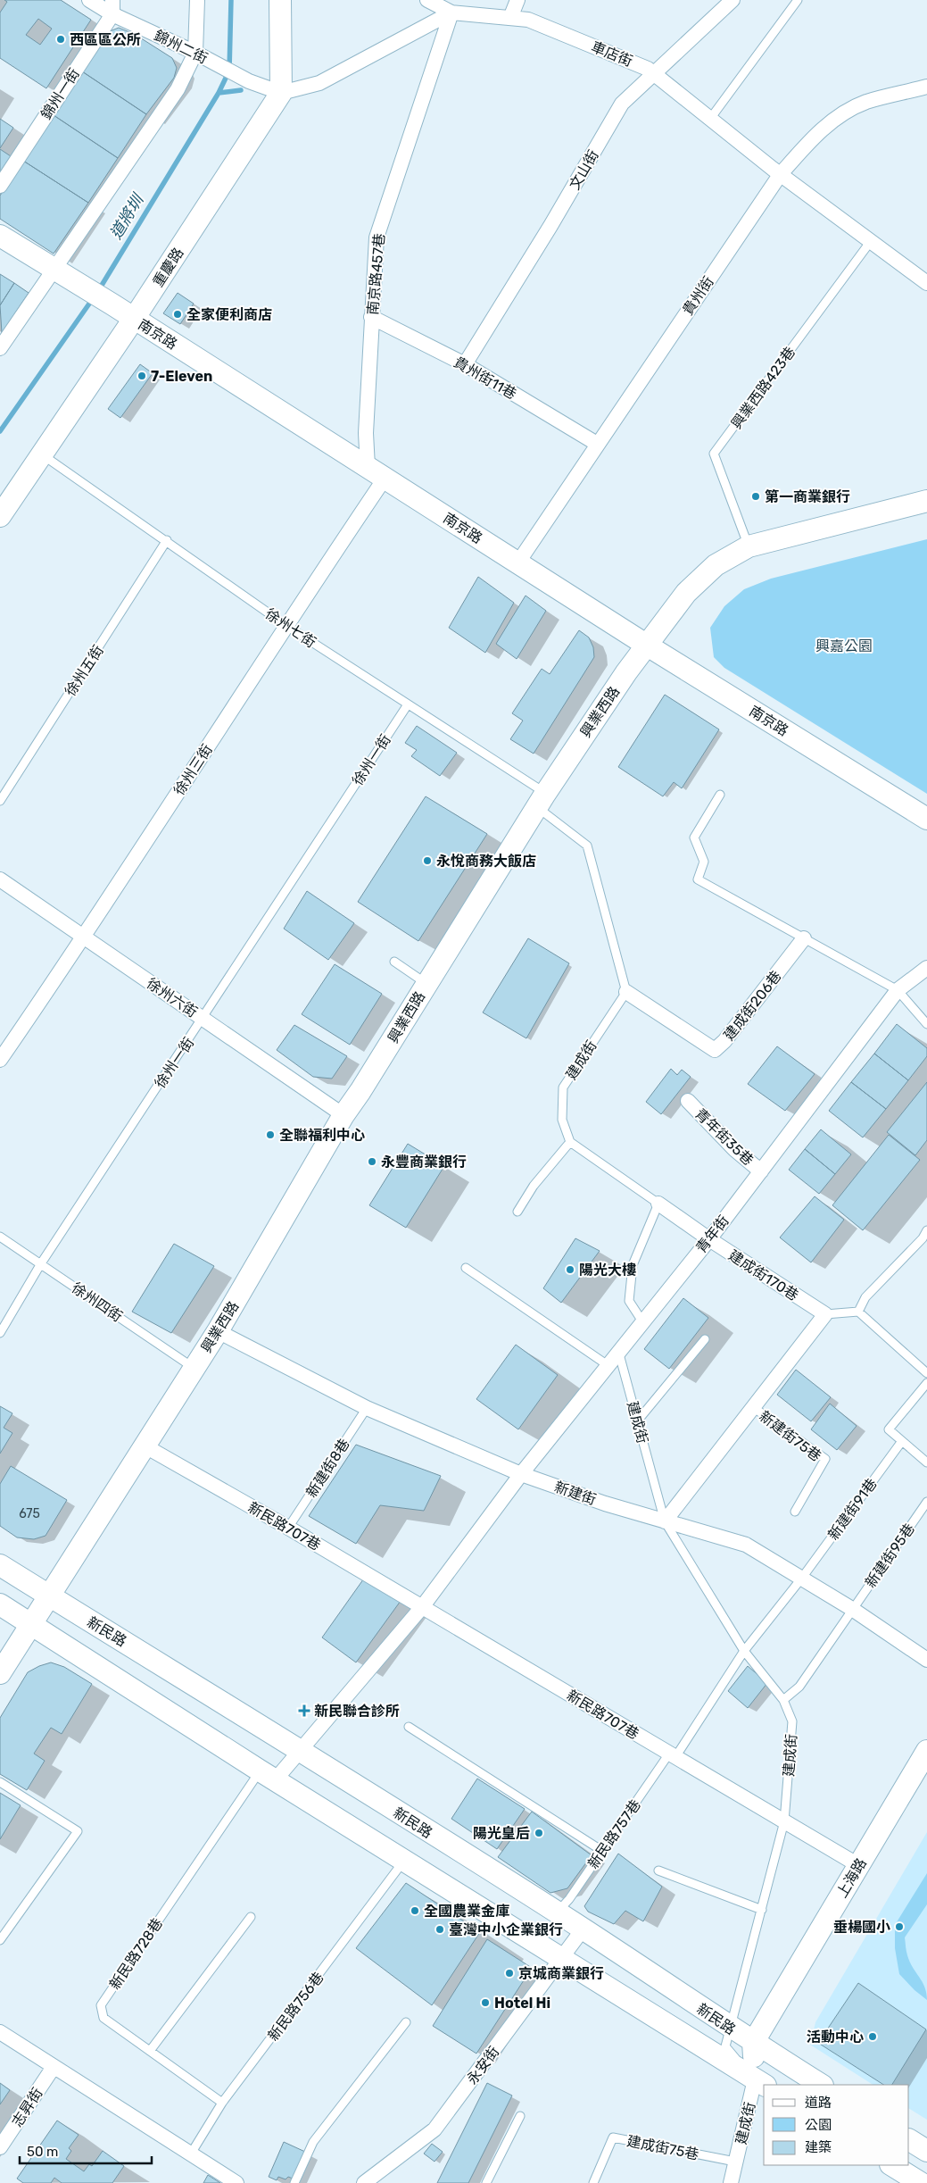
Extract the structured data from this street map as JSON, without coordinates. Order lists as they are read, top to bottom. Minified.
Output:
{"streets":{"street":["錦州二街","車店街","錦州一街","文山街","重慶路","南京路457巷","貴州街","南京路","貴州街11巷","興業西路","徐州三街","徐州六街","建成街206巷","建成街","青年街35巷","青年街","建成街170巷","新建街75巷","新建街","新民路707巷","新民路","上海路","永安街","志昇街"],"lane":["興業西路423巷","徐州七街","徐州五街","徐州一街","徐州四街","新建街8巷","新建街91巷","新建街95巷","新民路757巷","新民路728巷","新民路756巷","建成街75巷"]},"crossings":[["錦州二街","錦州一街"],["錦州二街","重慶路"],["車店街","文山街"],["車店街","南京路457巷"],["車店街","貴州街"],["車店街","興業西路423巷"],["文山街","貴州街11巷"],["重慶路","南京路"],["重慶路","徐州七街"],["南京路457巷","南京路"],["南京路457巷","貴州街11巷"],["南京路457巷","徐州三街"],["貴州街","南京路"],["貴州街","貴州街11巷"],["南京路","興業西路"],["南京路","徐州三街"],["興業西路423巷","興業西路"],["徐州七街","徐州五街"],["徐州七街","興業西路"],["徐州七街","徐州一街"],["徐州七街","徐州三街"],["興業西路","徐州六街"],["興業西路","徐州四街"],["興業西路","新建街"],["興業西路","新民路707巷"],["興業西路","新民路"],["徐州一街","徐州六街"],["徐州一街","徐州四街"],["徐州三街","徐州六街"],["建成街206巷","建成街"],["建成街","青年街"],["建成街","新建街75巷"],["建成街","新建街"],["建成街","新建街91巷"],["建成街","新民路707巷"],["建成街","新建街95巷"],["建成街","新民路"],["建成街","新民路757巷"],["建成街","建成街75巷"],["青年街35巷","青年街"],["青年街","建成街170巷"],["青年街","新建街"],["建成街170巷","新建街75巷"],["新建街75巷","新建街"],["新建街8巷","新建街"],["新建街8巷","新民路707巷"],["新建街","新建街91巷"],["新建街","新建街95巷"],["新建街91巷","新民路757巷"],["新民路707巷","新民路757巷"],["新民路707巷","上海路"],["新民路","新民路757巷"],["新民路","上海路"],["新民路","永安街"],["新民路728巷","新民路756巷"]],"water":["道將圳"],"parks":["興嘉公園"],"places":{"other":["西區區公所","全家便利商店","7-Eleven","第一商業銀行","永悅商務大飯店","全聯福利中心","永豐商業銀行","陽光大樓","陽光皇后","全國農業金庫","垂楊國小","臺灣中小企業銀行","京城商業銀行","Hotel Hi","活動中心"],"health":["新民聯合診所"]},"house_numbers":["675"],"legend":["道路","公園","建築"],"scale_bar":"50 m"}
